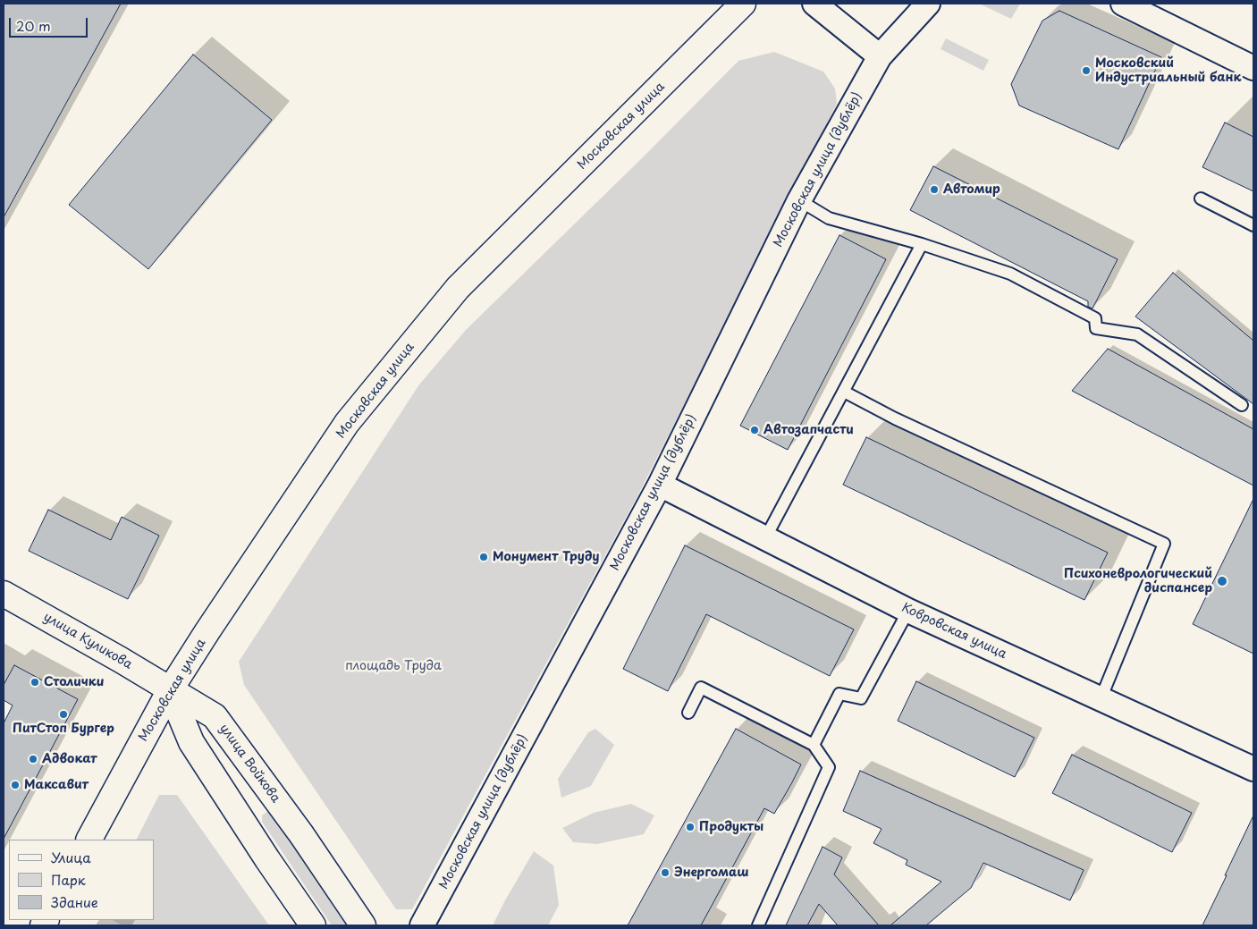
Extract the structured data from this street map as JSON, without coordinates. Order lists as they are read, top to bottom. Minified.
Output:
{"streets":{"main road":["Московская улица","улица Куликова","улица Войкова"],"street":["Московская улица (дублёр)","Ковровская улица"]},"crossings":[["Московская улица","улица Куликова"],["Московская улица","улица Войкова"],["Московская улица (дублёр)","Ковровская улица"],["улица Куликова","улица Войкова"]],"parks":["площадь Труда"],"places":["Московский Индустриальный банк","Автомир","Автозапчасти","Монумент Труду","Психоневрологический диспансер","Столички","ПитСтоп Бургер","Адвокат","Максавит","Продукты","Энергомаш"],"legend":["Улица","Парк","Здание"],"scale_bar":"20 m"}
